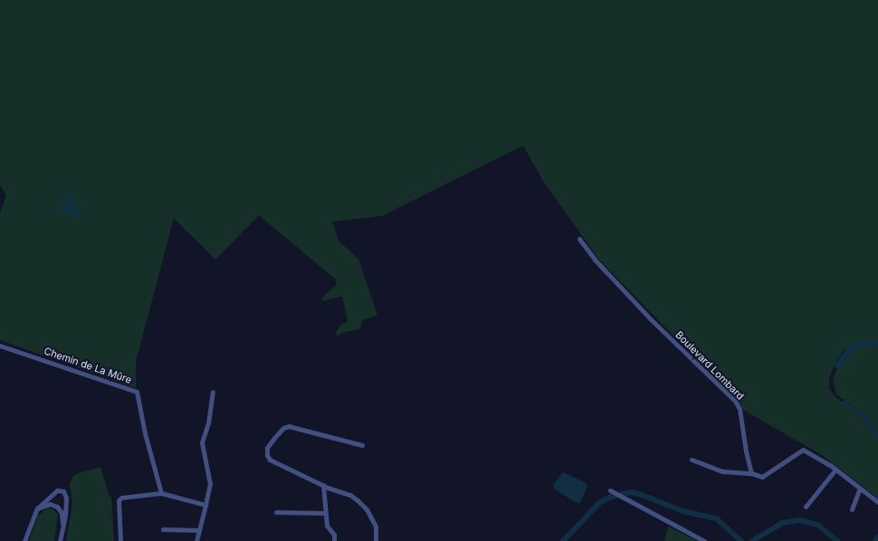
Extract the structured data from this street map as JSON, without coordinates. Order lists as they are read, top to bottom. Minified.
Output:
{"streets":{"street":["Chemin de La Mûre","Boulevard Lombard"]}}
